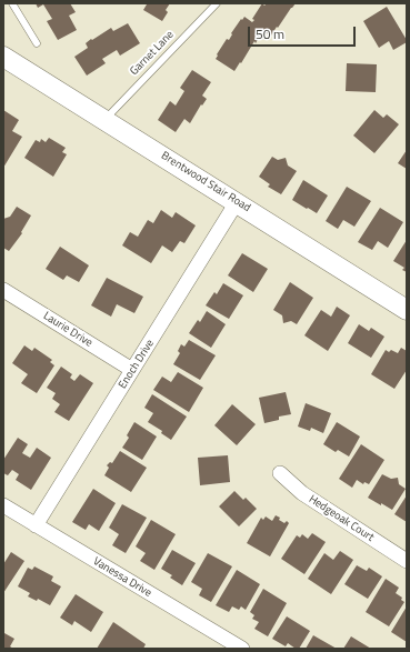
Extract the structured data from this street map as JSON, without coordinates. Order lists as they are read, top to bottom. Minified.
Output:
{"streets":{"main road":["Brentwood Stair Road"],"street":["Laurie Drive","Enoch Drive","Hedgeoak Court","Vanessa Drive"],"lane":["Garnet Lane"]},"crossings":[["Garnet Lane","Brentwood Stair Road"],["Brentwood Stair Road","Enoch Drive"],["Laurie Drive","Enoch Drive"],["Enoch Drive","Vanessa Drive"]],"scale_bar":"50 m"}
